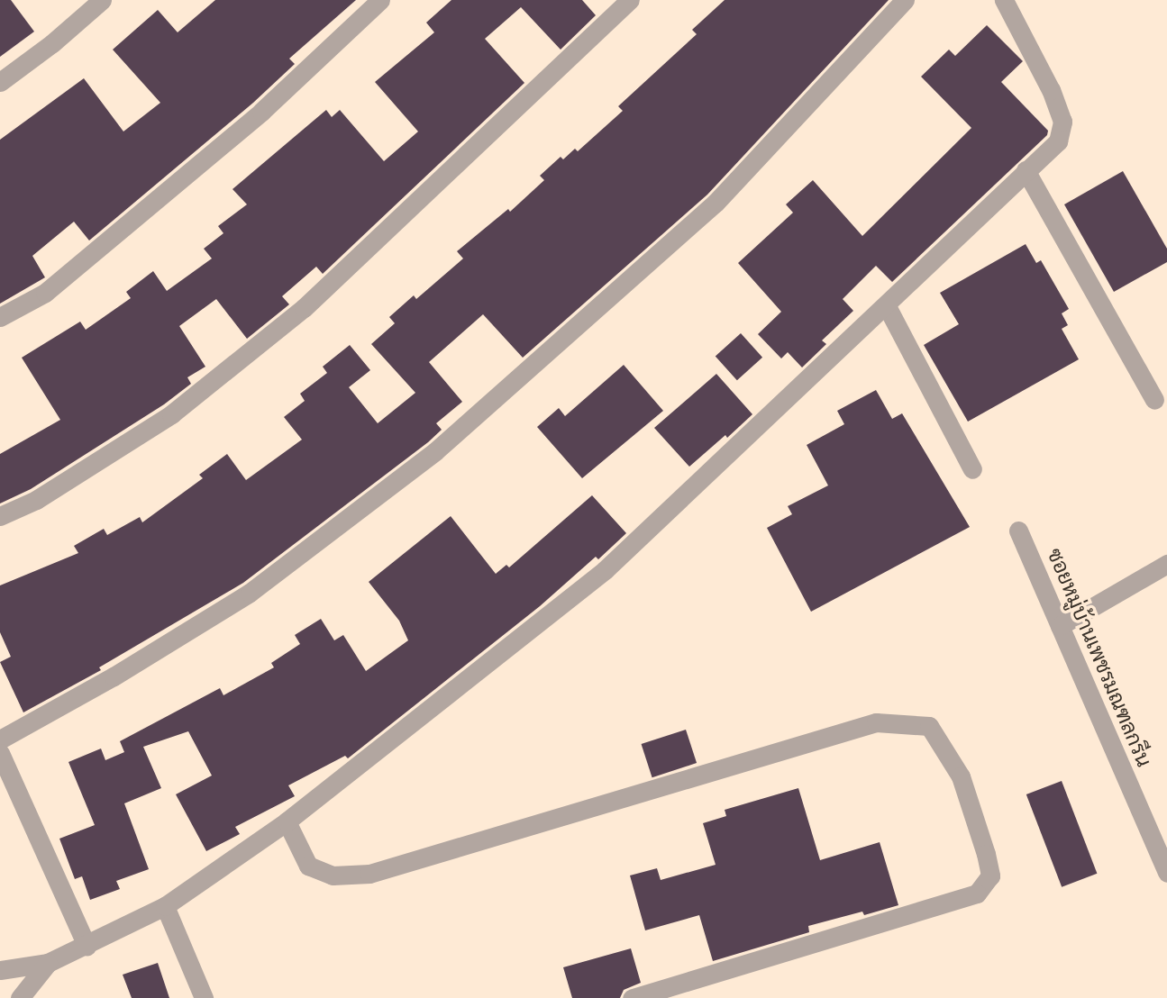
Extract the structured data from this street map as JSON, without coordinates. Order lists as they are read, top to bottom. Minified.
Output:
{"streets":{"street":["ซอยหมู่บ้านเพชรมณฑลกรีน"]}}
